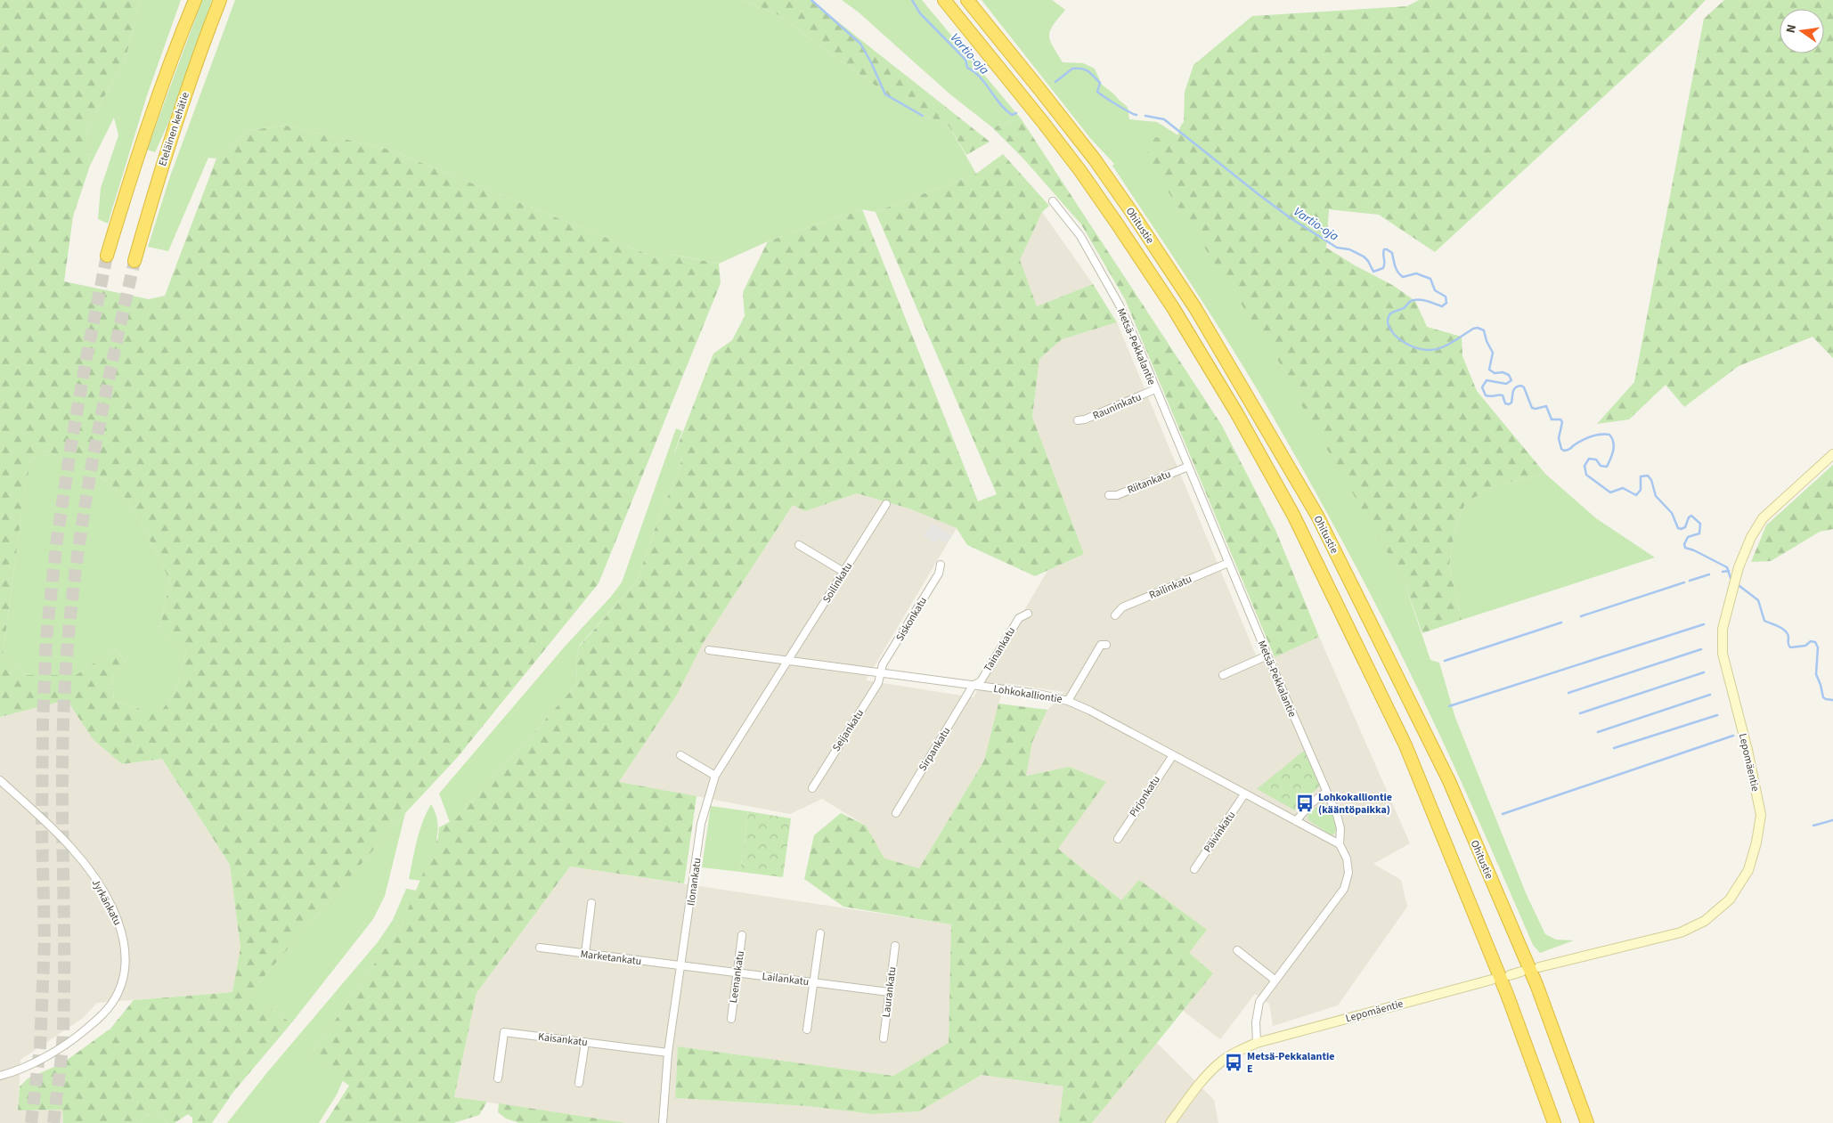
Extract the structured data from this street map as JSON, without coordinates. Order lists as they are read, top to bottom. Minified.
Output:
{"streets":{"highway":["Eteläinen kehätie","Ohitustie"],"street":["Metsä-Pekkalantie","Rauninkatu","Riitankatu","Soilinkatu","Railinkatu","Siskonkatu","Tainankatu","Lohkokalliontie","Seijankatu","Sirpankatu","Lepomäentie","Pirjonkatu","Päivinkatu","Ilonankatu","Jyrkänkatu","Marketankatu","Leenankatu","Lailankatu","Laurankatu","Kaisankatu"]},"crossings":[["Metsä-Pekkalantie","Rauninkatu"],["Metsä-Pekkalantie","Riitankatu"],["Metsä-Pekkalantie","Railinkatu"],["Metsä-Pekkalantie","Lohkokalliontie"],["Metsä-Pekkalantie","Lepomäentie"],["Soilinkatu","Lohkokalliontie"],["Soilinkatu","Ilonankatu"],["Siskonkatu","Lohkokalliontie"],["Siskonkatu","Seijankatu"],["Tainankatu","Lohkokalliontie"],["Tainankatu","Sirpankatu"],["Lohkokalliontie","Seijankatu"],["Lohkokalliontie","Sirpankatu"],["Lohkokalliontie","Pirjonkatu"],["Lohkokalliontie","Päivinkatu"],["Lohkokalliontie","Ilonankatu"],["Ilonankatu","Marketankatu"],["Ilonankatu","Lailankatu"],["Ilonankatu","Kaisankatu"],["Marketankatu","Lailankatu"],["Leenankatu","Lailankatu"],["Lailankatu","Laurankatu"]],"water":["Vartio-oja"],"places":{"bus stop":["Lohkokalliontie (kääntöpaikka)","Metsä-Pekkalantie E"]},"north":"left"}
